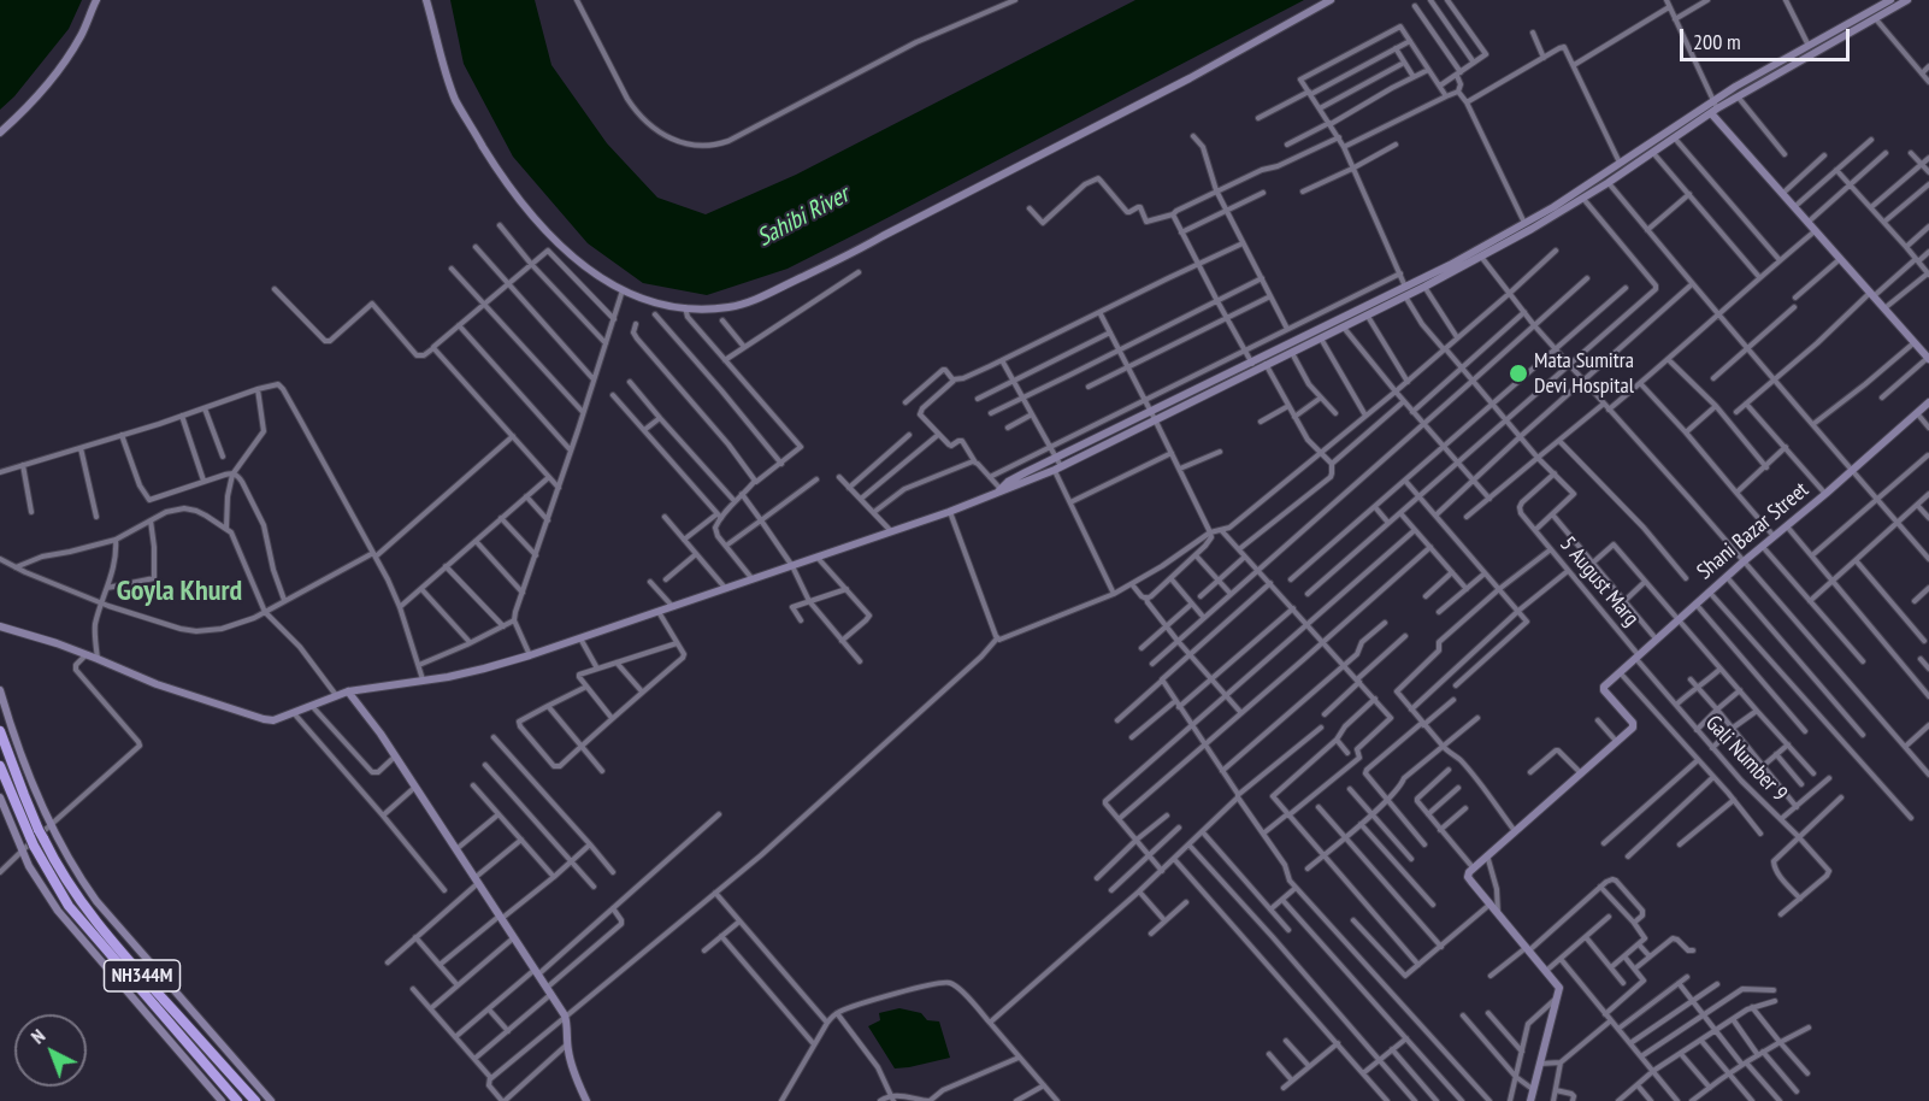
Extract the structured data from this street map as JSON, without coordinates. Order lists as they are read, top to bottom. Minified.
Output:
{"streets":{"highway":["NH344M"],"street":["Shani Bazar Street","5 August Marg","Gali Number 9"]},"crossings":[["Shani Bazar Street","5 August Marg"],["Shani Bazar Street","Gali Number 9"],["5 August Marg","Gali Number 9"]],"districts":["Goyla Khurd"],"water":["Sahibi River"],"places":["Mata Sumitra Devi Hospital"],"scale_bar":"200 m","north":"top left"}
